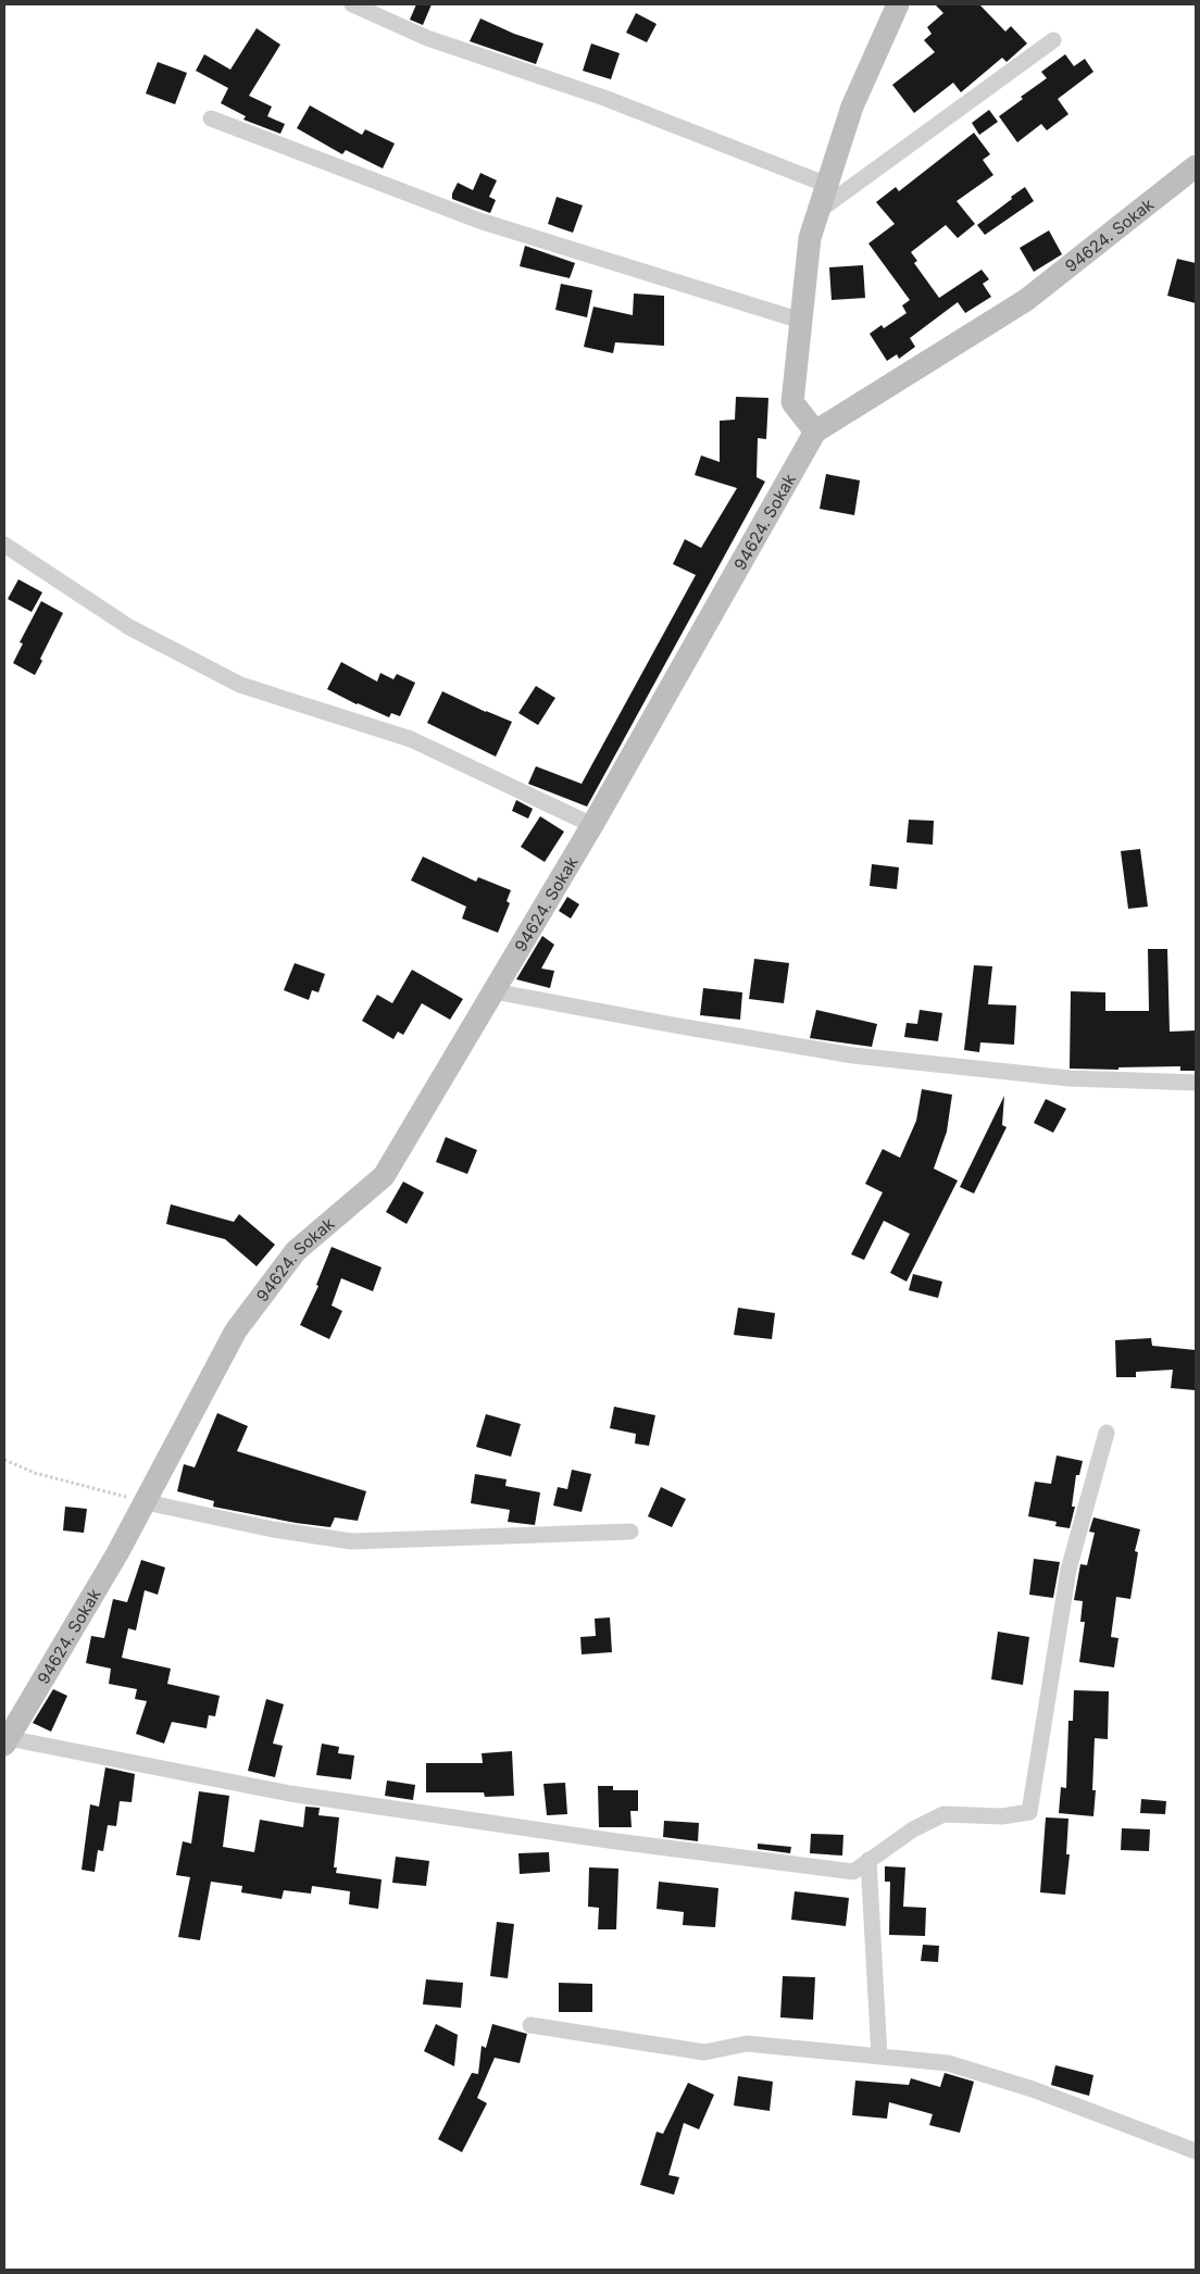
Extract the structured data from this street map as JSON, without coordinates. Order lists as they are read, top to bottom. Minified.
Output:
{"streets":{"street":["94624. Sokak"]}}
